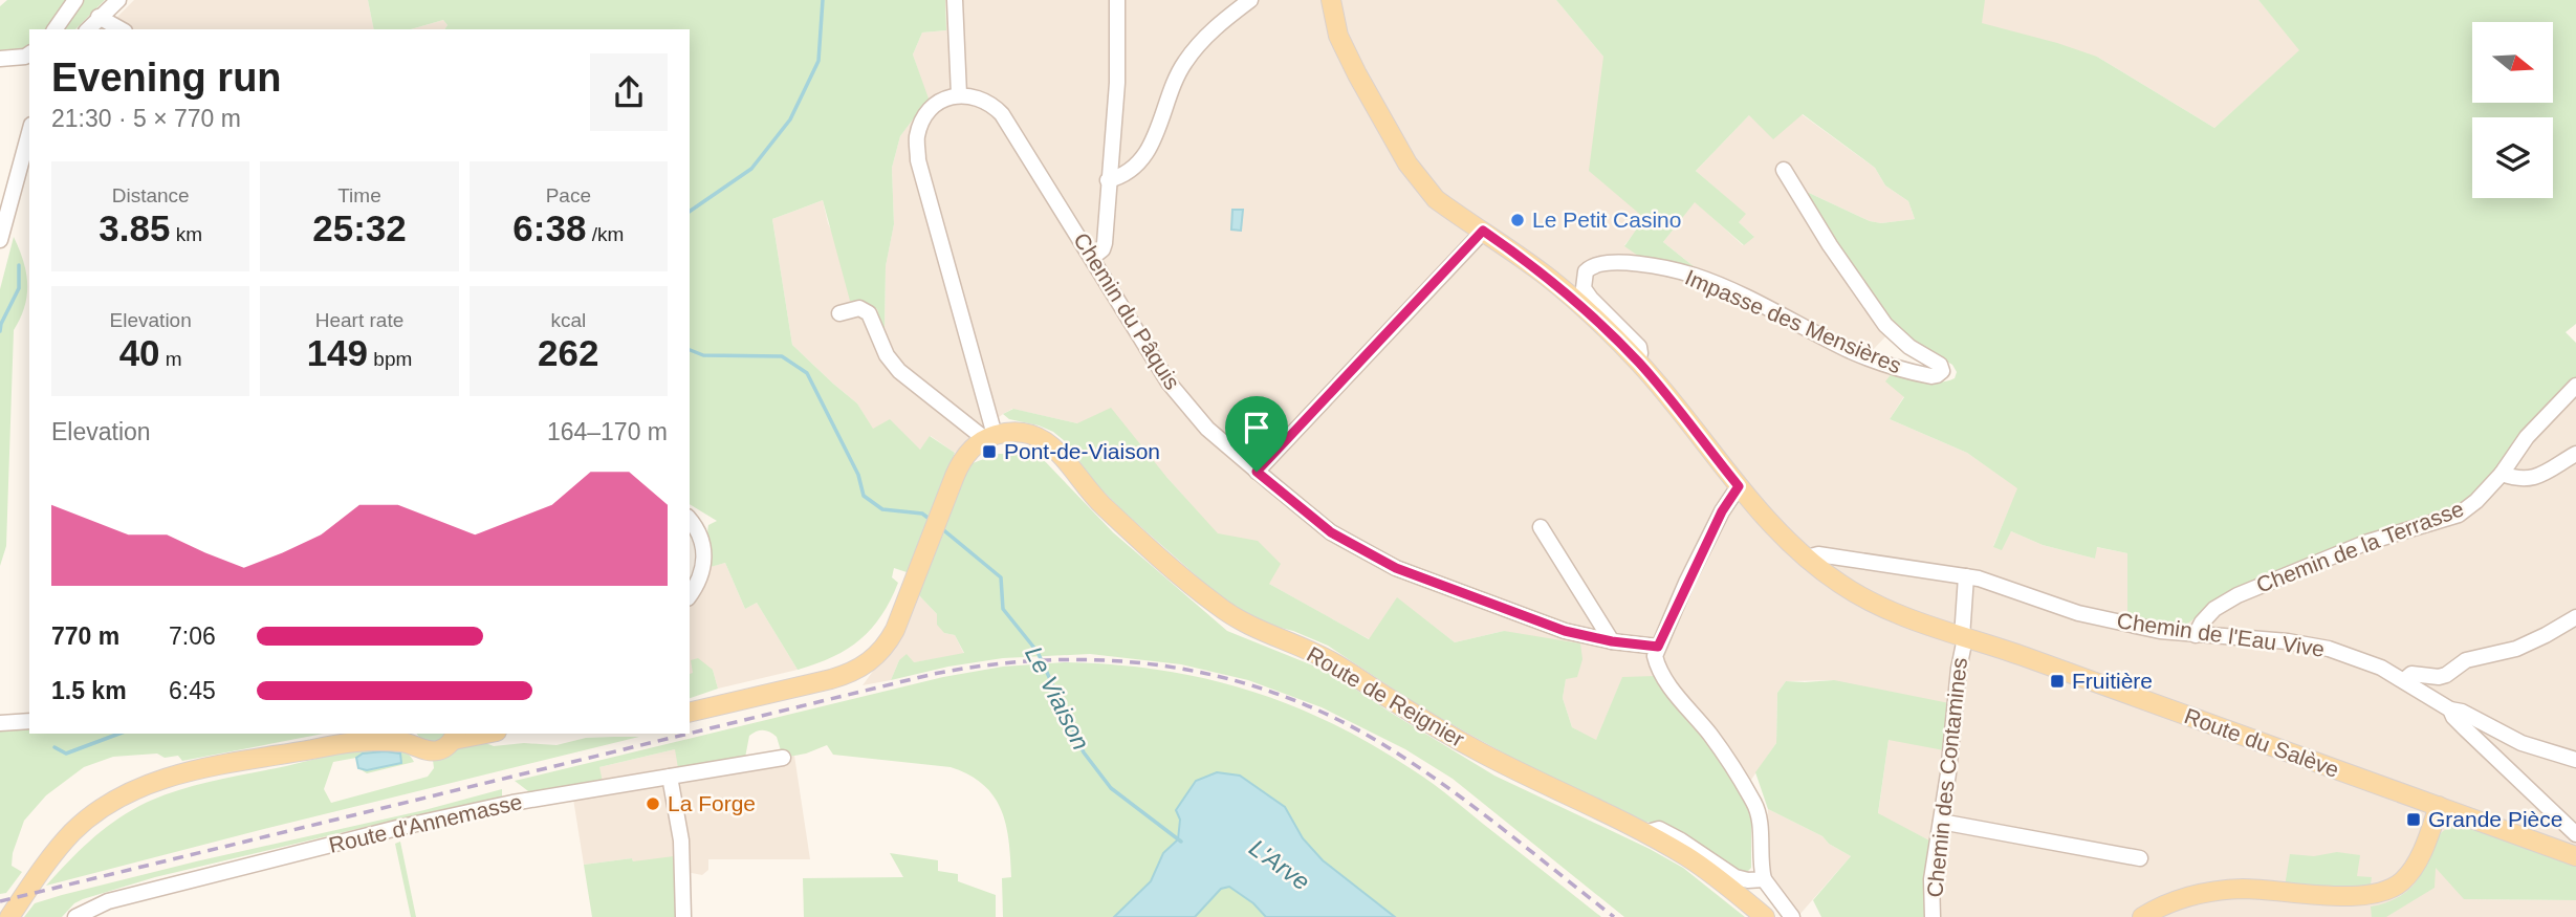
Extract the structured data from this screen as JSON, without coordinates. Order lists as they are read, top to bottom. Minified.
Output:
{"streets":{"main road":["Route de Reignier","Route du Salève"],"street":["Chemin du Pâquis","Impasse des Mensières","Chemin de la Terrasse","Chemin de l'Eau Vive","Chemin des Contamines","Route d'Annemasse"]},"crossings":[["Impasse des Mensières","Route du Salève"],["Chemin de la Terrasse","Chemin de l'Eau Vive"],["Chemin de l'Eau Vive","Route du Salève"],["Chemin de l'Eau Vive","Chemin des Contamines"],["Route du Salève","Chemin des Contamines"]],"water":["Le Viaison","L'Arve"],"places":{"other":["Le Petit Casino","La Forge"],"transit":["Pont-de-Viaison","Fruitière","Grande Pièce"]},"north":"right","page":{"heading":["Evening run","21:30 · 5 × 770 m"],"stats":[["Distance","3.85 km"],["Time","25:32"],["Pace","6:38 /km"],["Elevation","40 m"],["Heart rate","149 bpm"],["kcal","262"]],"chart":["Elevation","164–170 m"],"list":[{"name":"770 m","note":"7:06"},{"name":"1.5 km","note":"6:45"}]}}
